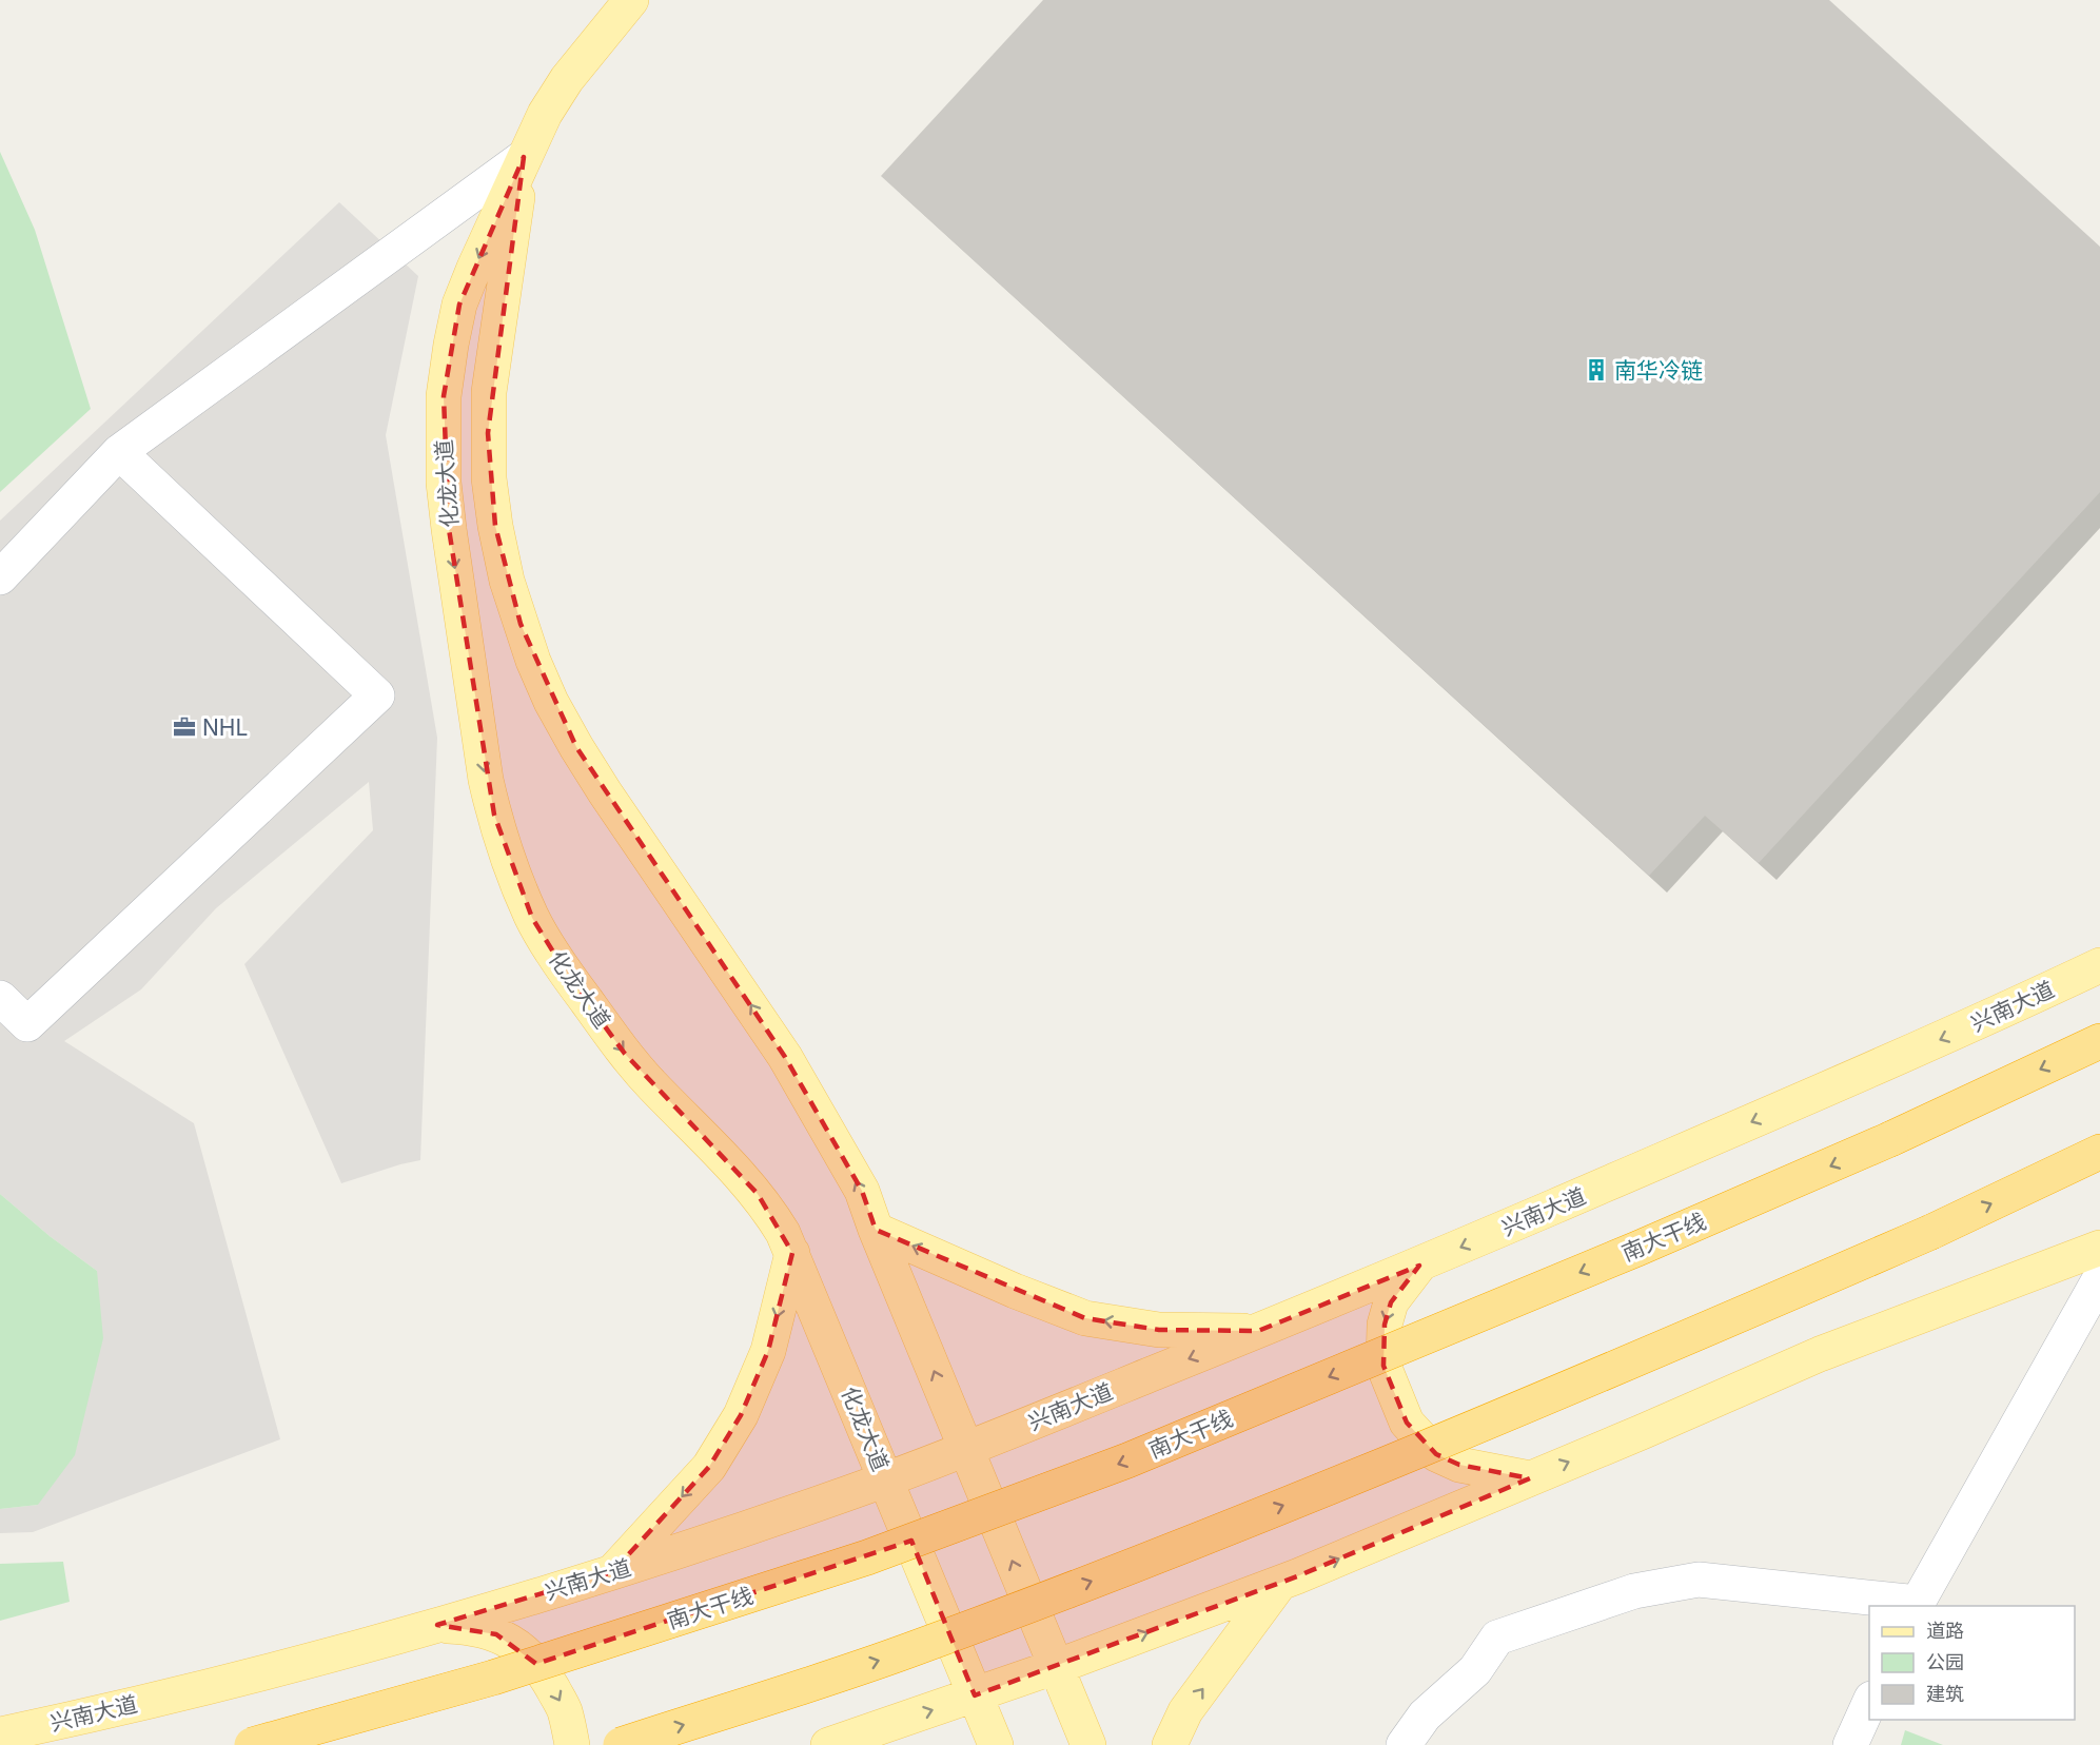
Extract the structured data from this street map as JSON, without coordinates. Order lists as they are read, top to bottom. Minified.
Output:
{"streets":{"highway":["南大干线"],"main road":["化龙大道","兴南大道"]},"crossings":[["化龙大道","兴南大道"]],"places":{"building":["南华冷链"],"office":["NHL"]},"legend":["道路","公园","建筑"]}
